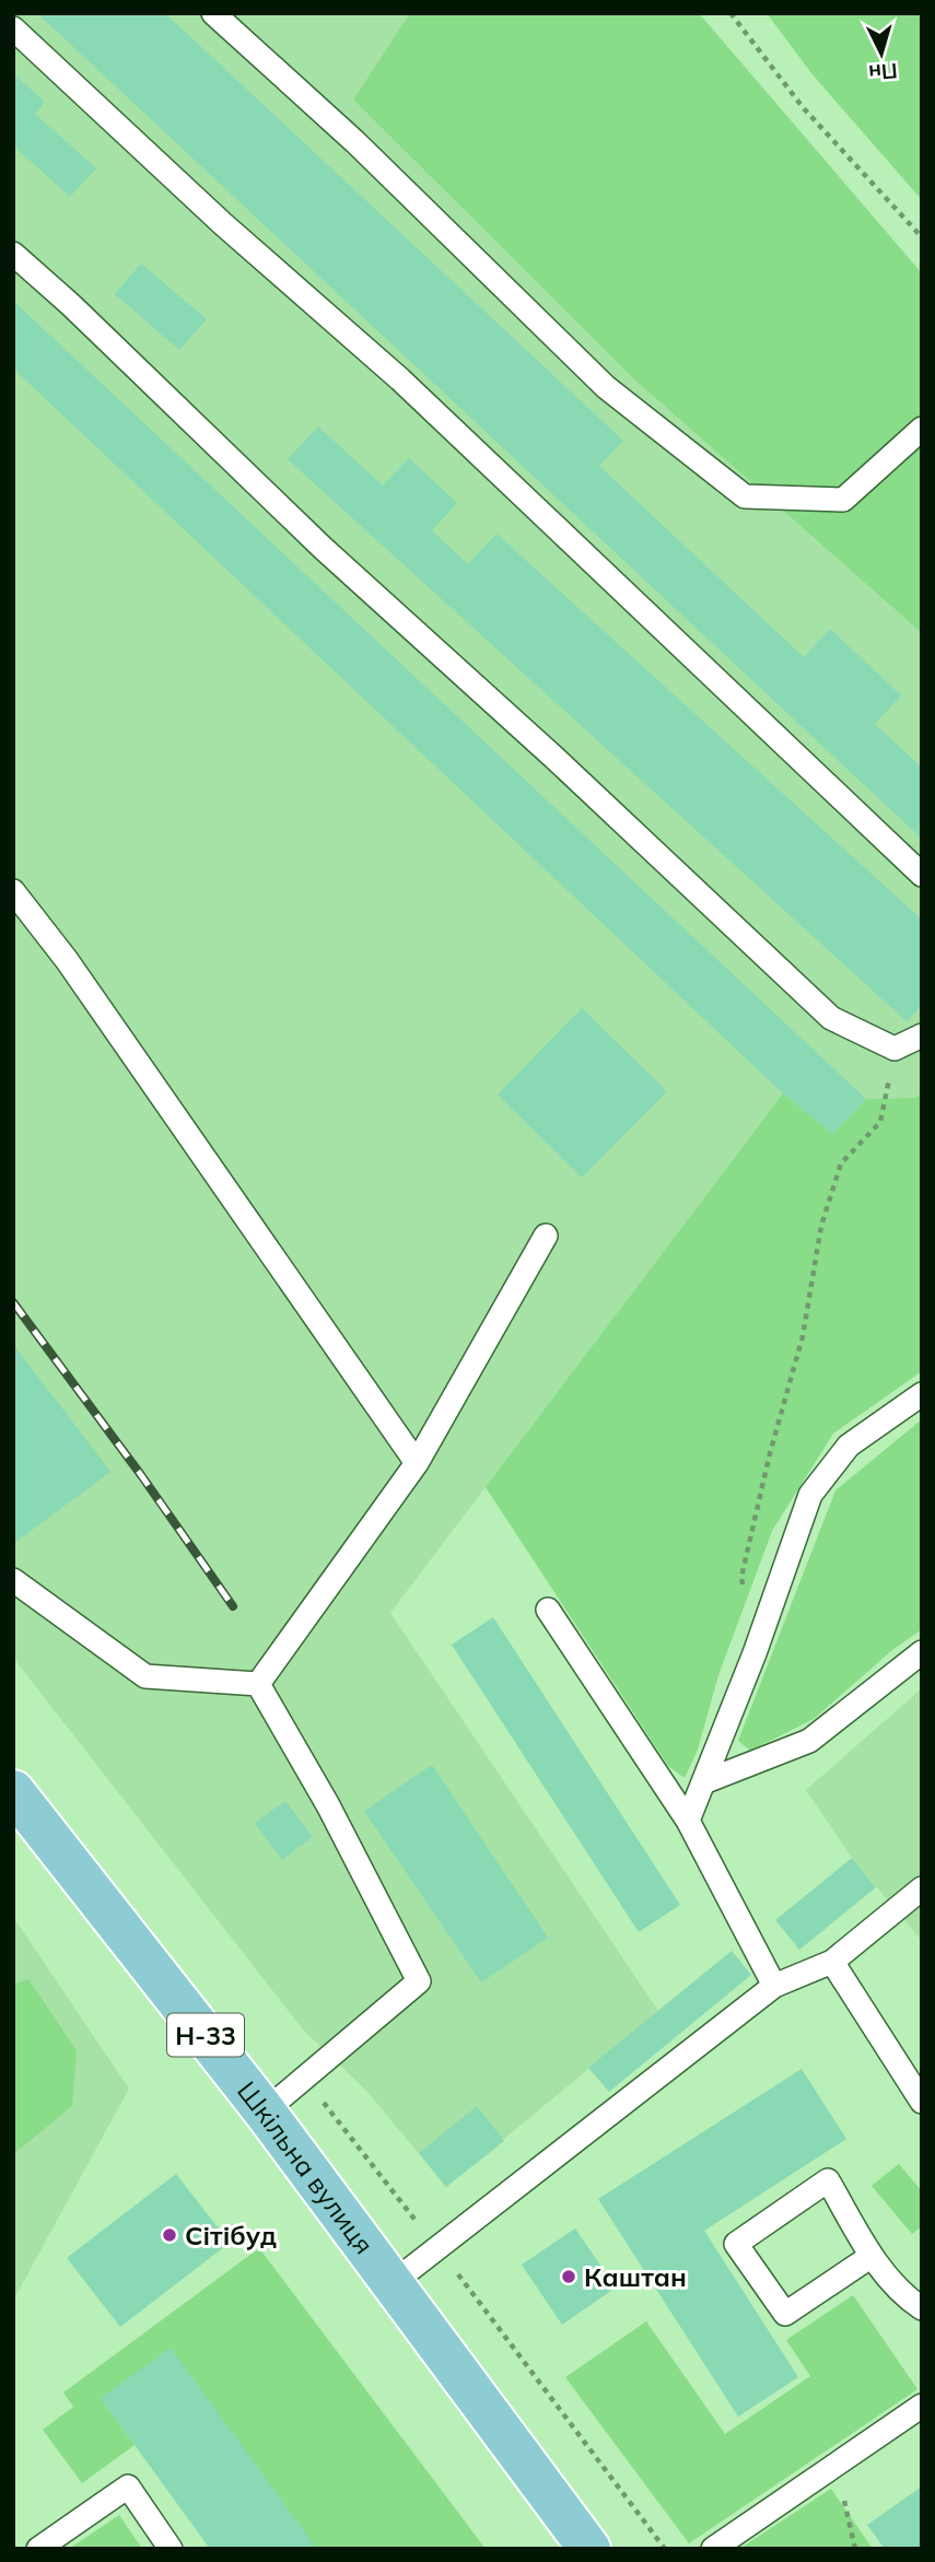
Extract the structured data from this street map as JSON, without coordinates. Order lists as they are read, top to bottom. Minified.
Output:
{"streets":{"main road":["Н-33","Шкільна вулиця"]},"places":["Сітібуд","Каштан"],"north":"bottom"}
